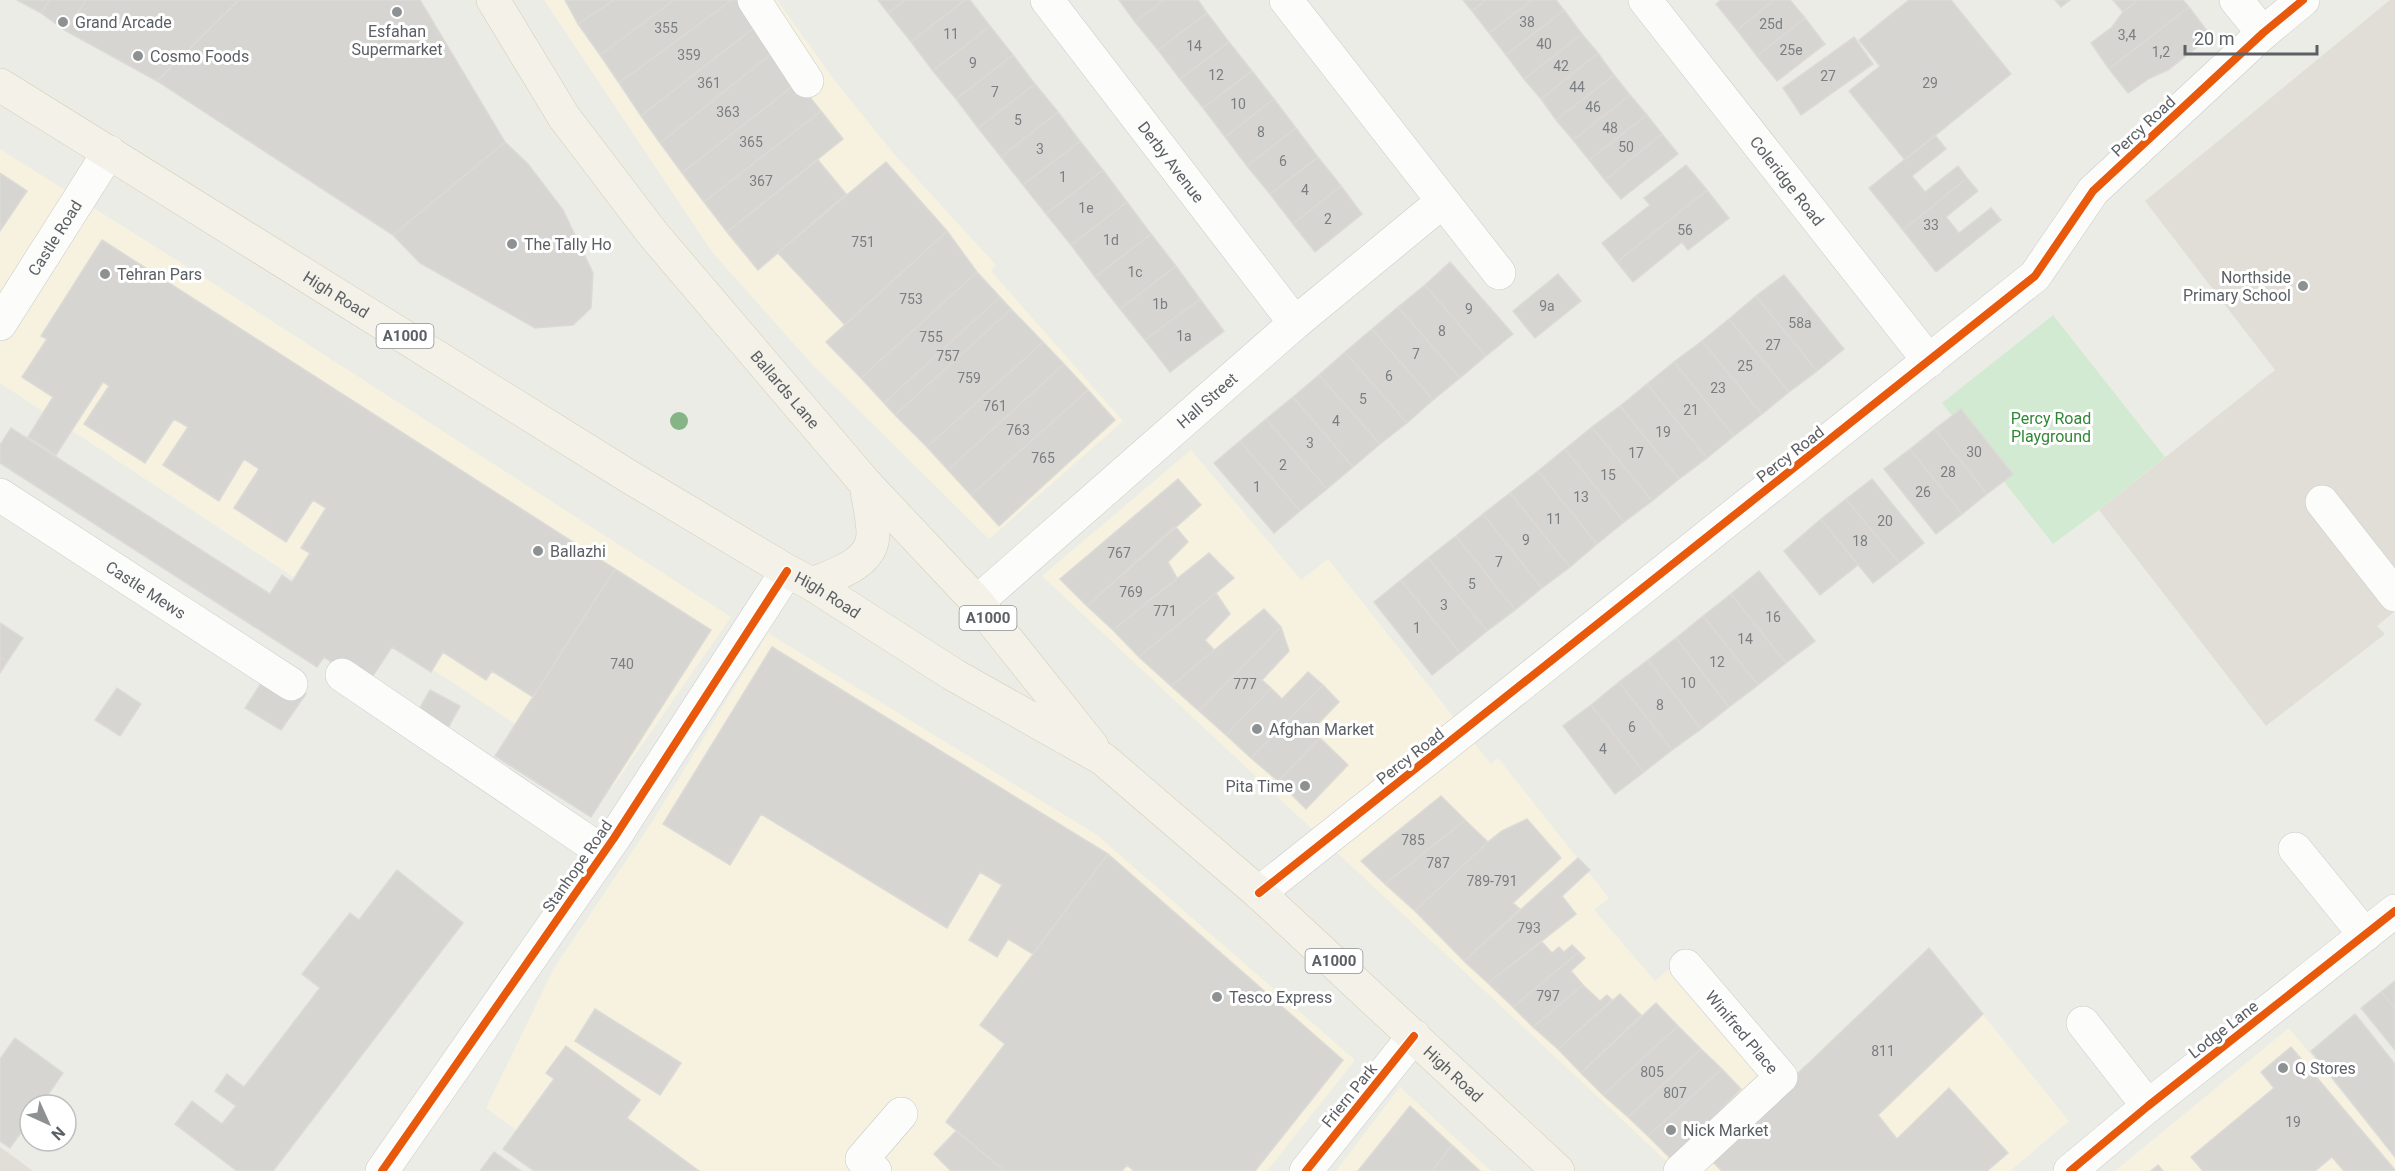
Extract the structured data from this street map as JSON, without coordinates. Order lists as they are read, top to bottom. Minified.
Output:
{"streets":{"main road":["High Road","A1000","Ballards Lane"],"street":["Percy Road","Derby Avenue","Coleridge Road","Castle Road","Hall Street","Castle Mews","Stanhope Road","Lodge Lane","Winifred Place","Friern Park"]},"crossings":[["Percy Road","Coleridge Road"],["Percy Road","High Road"],["Derby Avenue","Hall Street"],["Castle Road","High Road"],["High Road","Ballards Lane"],["High Road","Stanhope Road"],["High Road","Friern Park"],["Ballards Lane","Hall Street"]],"parks":["Percy Road Playground"],"places":["Esfahan Supermarket","Grand Arcade","Cosmo Foods","The Tally Ho","Tehran Pars","Northside Primary School","Ballazhi","Afghan Market","Pita Time","Tesco Express","Q Stores","Nick Market"],"house_numbers":["38","25d","355","11","3,4","40","14","25e","1,2","359","9","42","12","27","361","29","44","7","10","46","363","5","48","8","365","50","3","6","1","367","4","1e","2","33","56","1d","751","1c","753","1b","9a","9","58a","8","1a","755","27","7","757","25","6","759","23","5","761","21","4","763","19","3","30","17","765","2","28","15","1","26","13","11","20","9","18","767","7","5","769","3","771","16","1","14","12","740","10","777","8","6","4","785","787","789-791","793","797","811","805","807","19"],"scale_bar":"20 m","north":"bottom right"}
